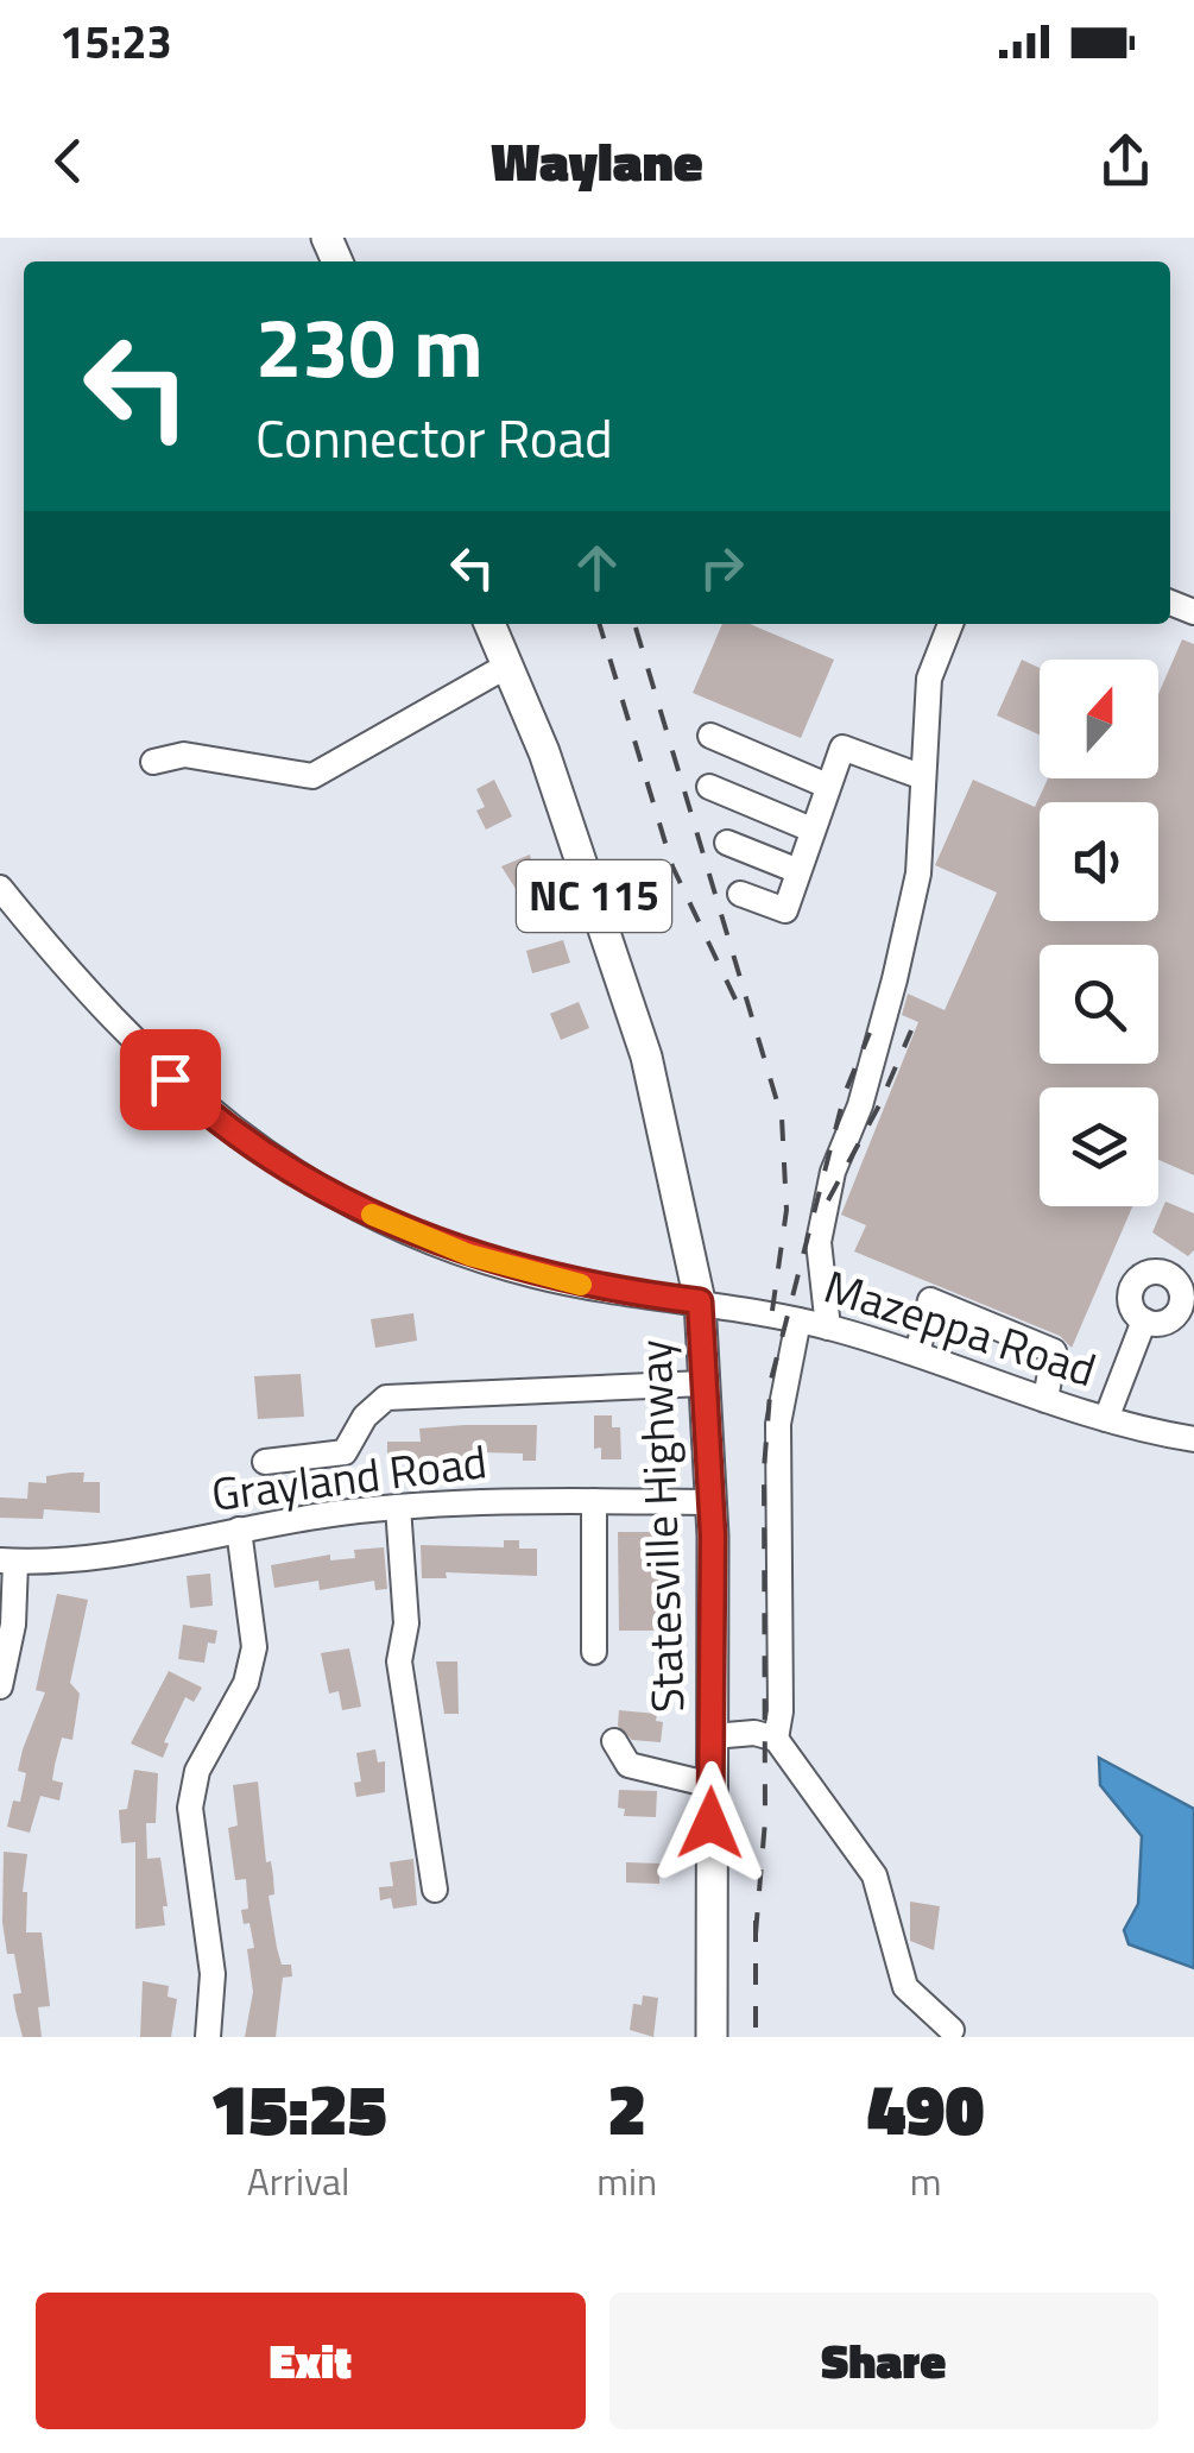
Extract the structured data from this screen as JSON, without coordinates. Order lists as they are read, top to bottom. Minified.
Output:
{"streets":{"main road":["NC 115","Statesville Highway"],"street":["Mazeppa Road","Grayland Road"]},"crossings":[["Mazeppa Road","Statesville Highway"],["Grayland Road","Statesville Highway"]],"north":"top","page":{"status":"15:23","header":"Waylane","turn":["230 m","Connector Road"],"eta":["15:25","Arrival","2","min","490","m"],"buttons":["Exit","Share"]}}
